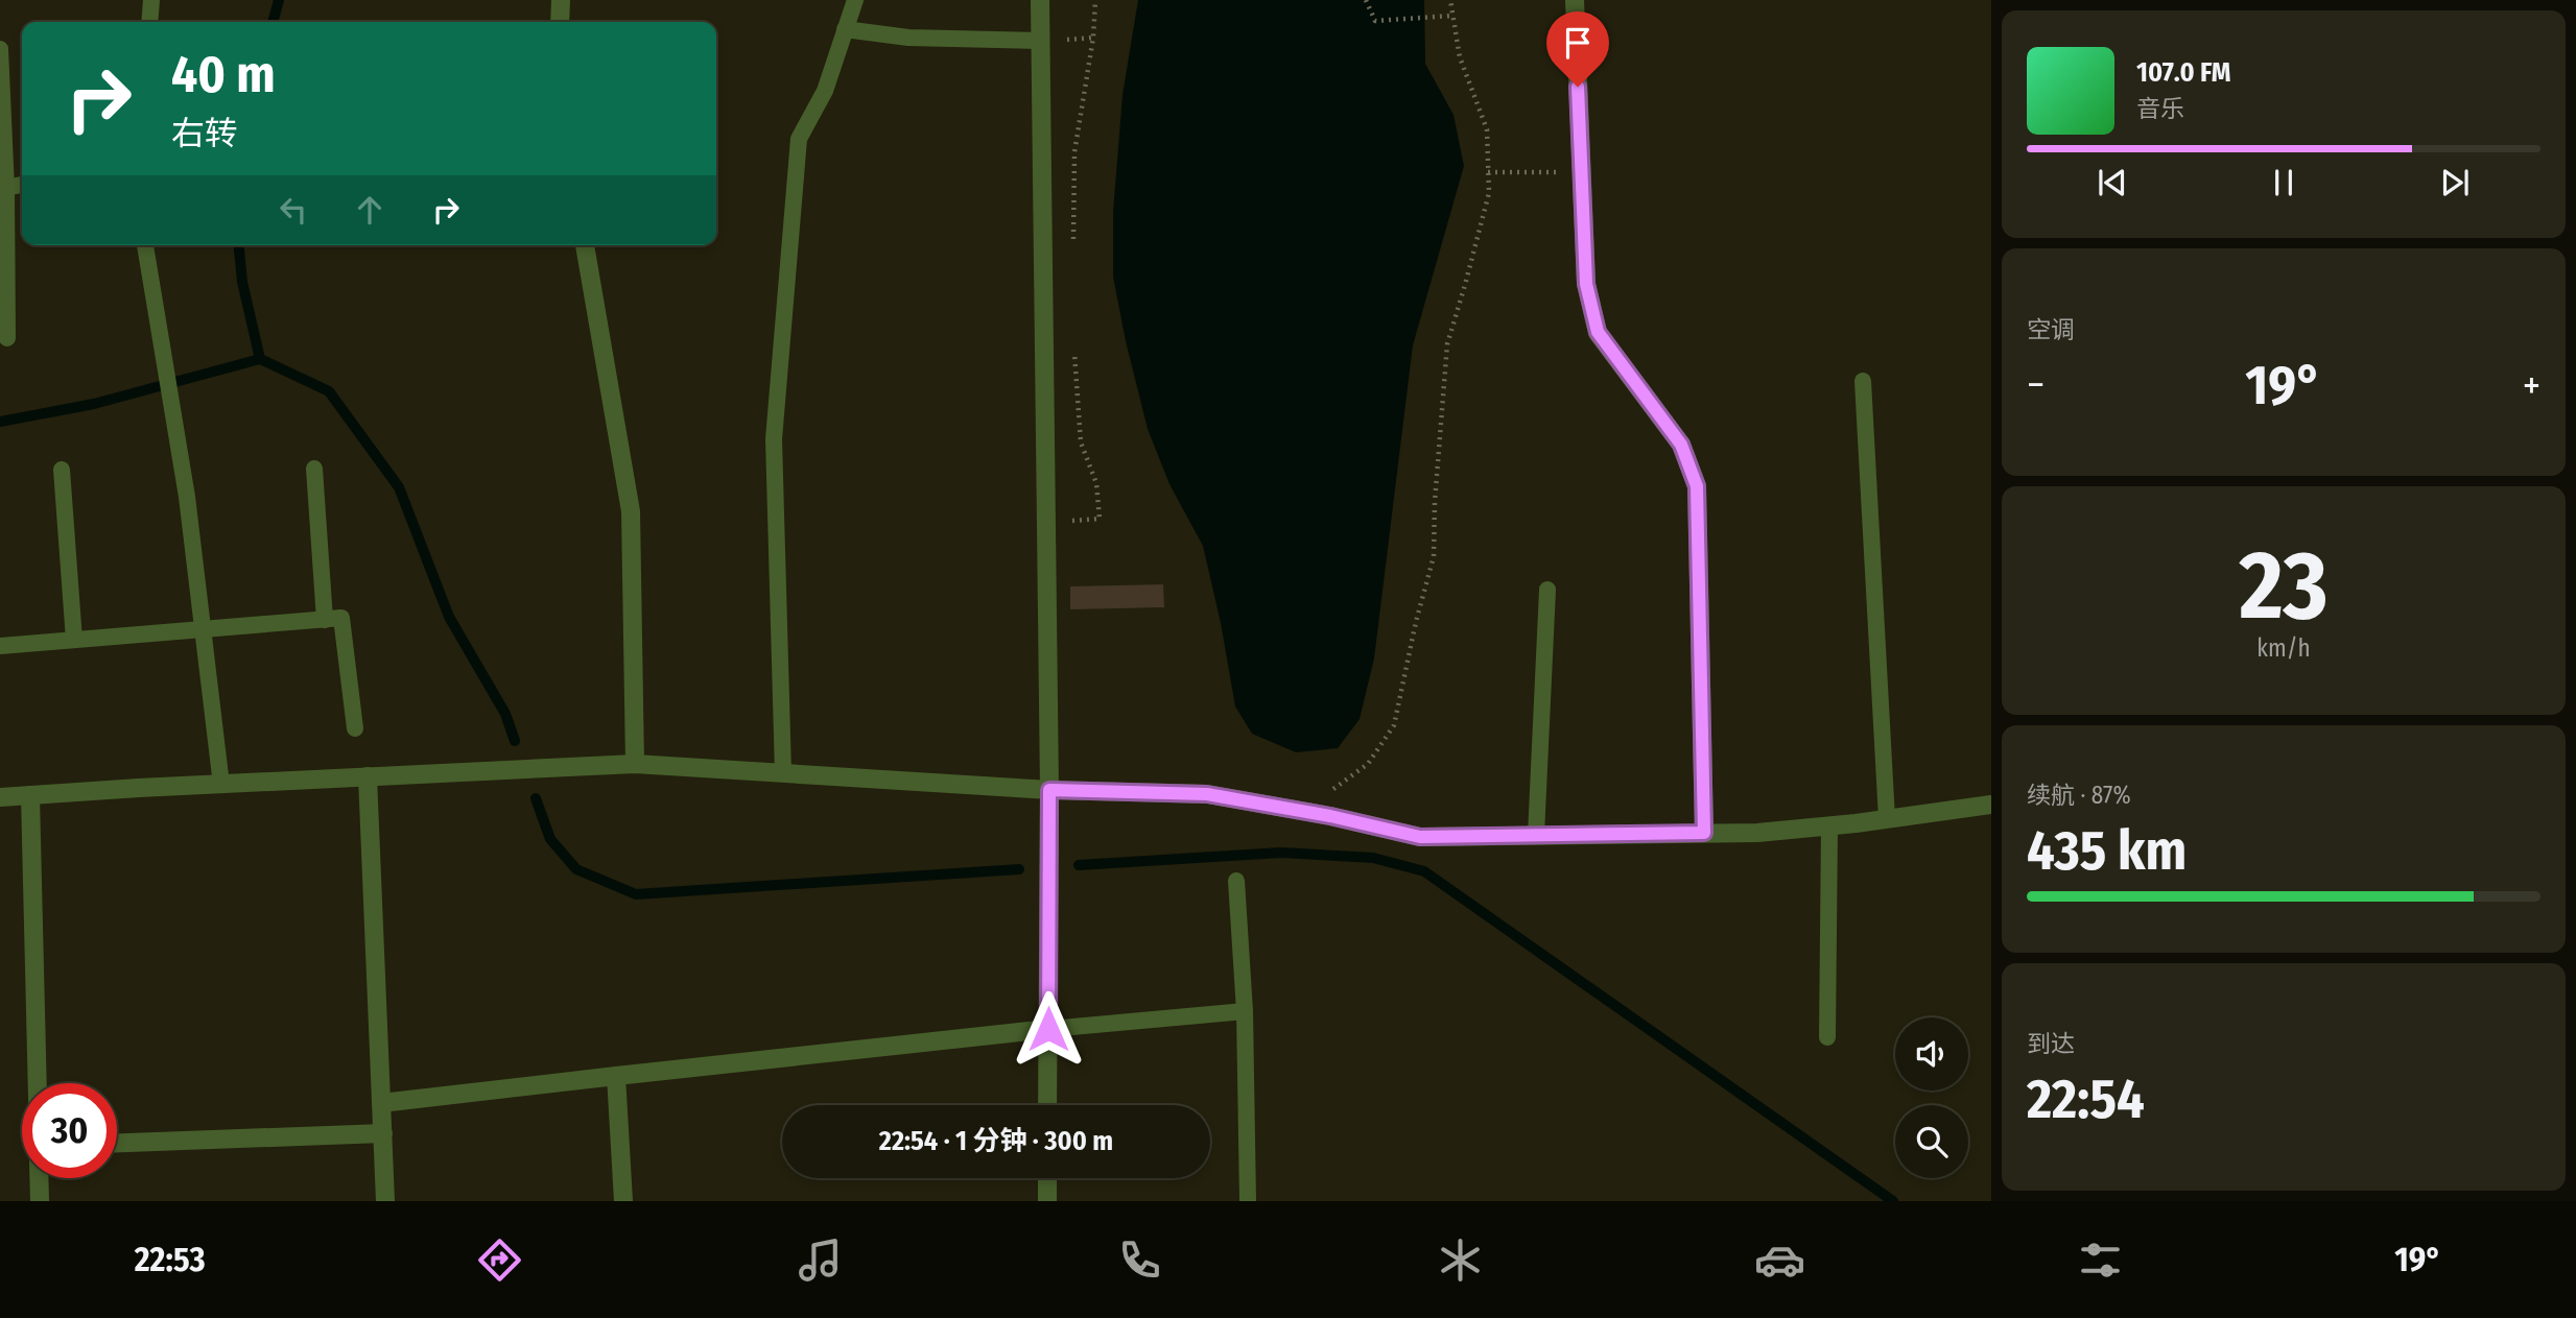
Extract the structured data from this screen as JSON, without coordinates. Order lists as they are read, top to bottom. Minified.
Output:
{"page":{"turn":["40 m","右转"],"song":["107.0 FM","音乐"],"tile":["空调",["23","km/h"],["续航 · 87%","435 km"],["到达","22:54"]],"heat":["−","19°","+"],"limit":"30","trip":"22:54 · 1 分钟 · 300 m","tabs":["22:53","19°"]}}
